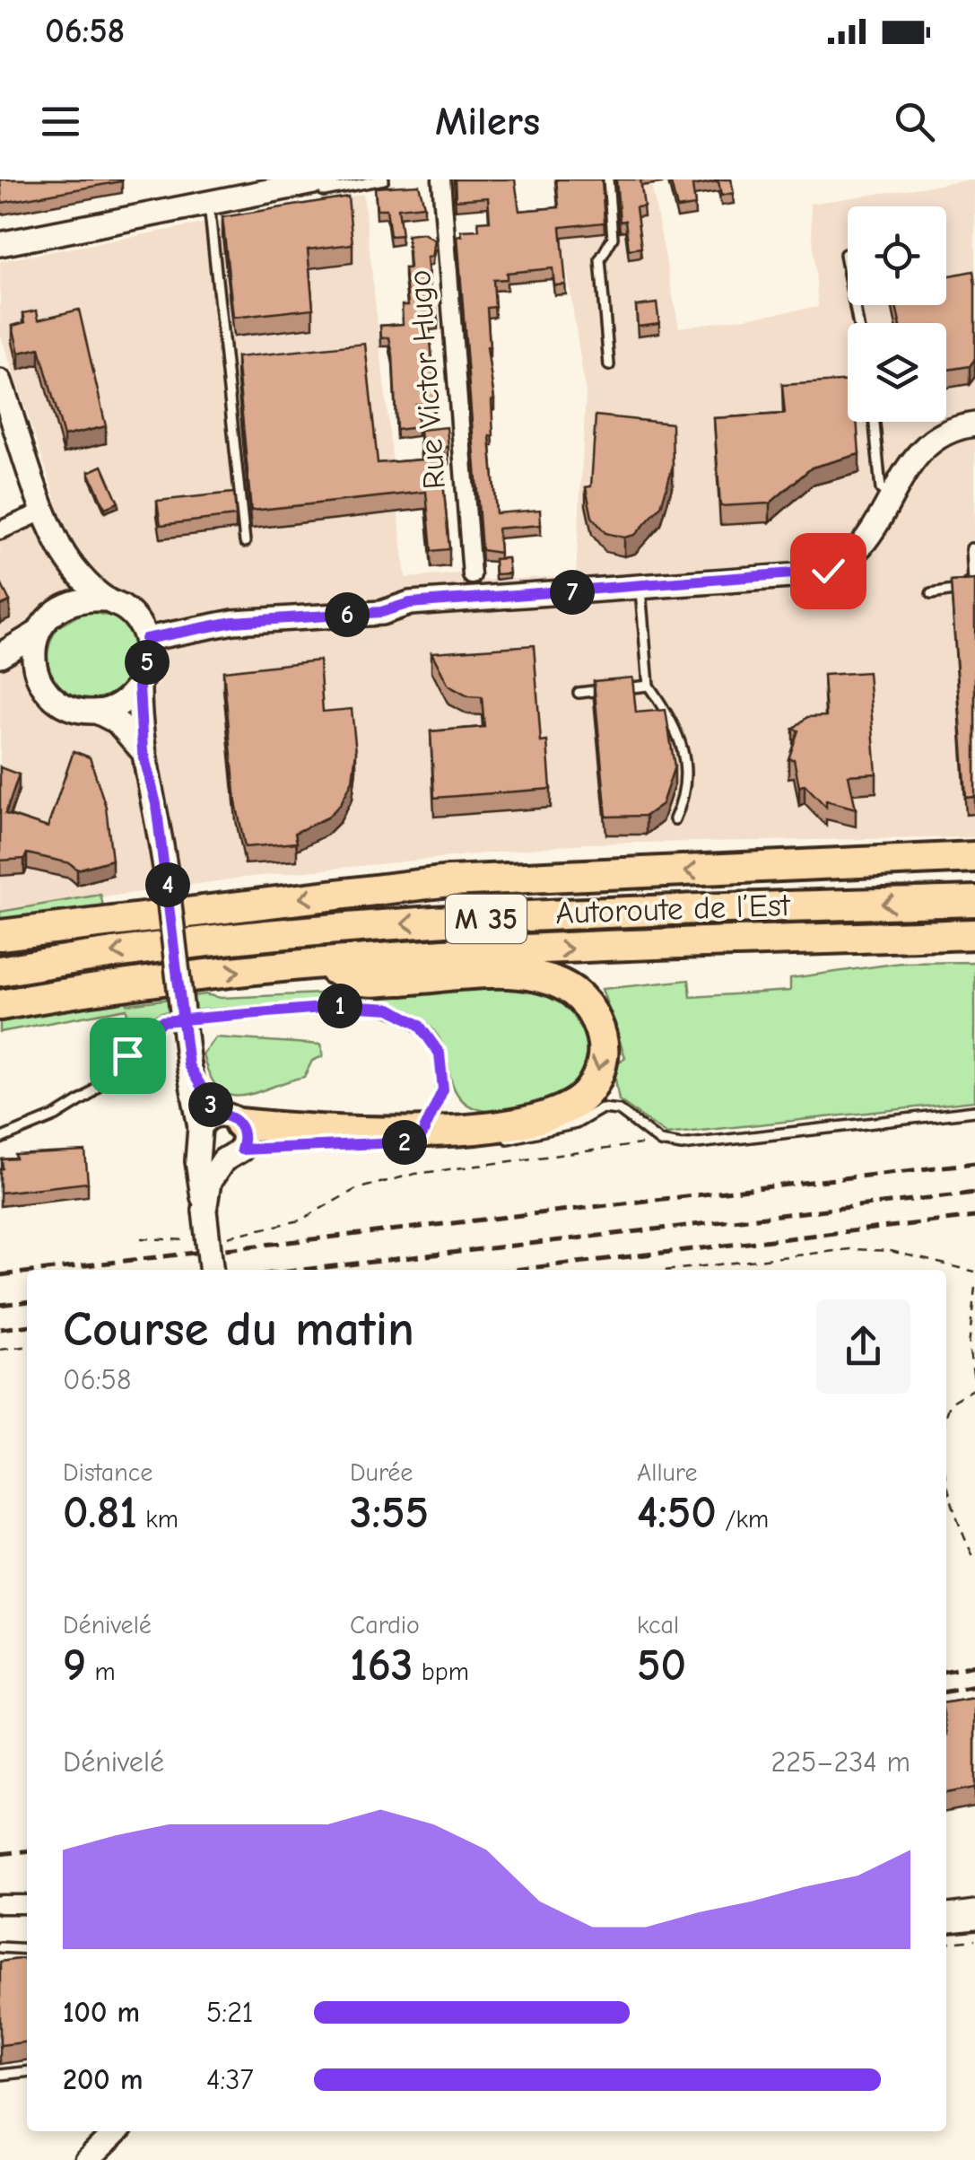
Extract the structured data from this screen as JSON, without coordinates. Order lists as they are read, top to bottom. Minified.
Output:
{"streets":{"highway":["Autoroute de l’Est","M 35"],"street":["Rue Victor Hugo"]},"page":{"status":"06:58","header":"Milers","pins":["7","6","5","4","1","3","2"],"heading":["Course du matin","06:58"],"stats":[["Distance","0.81 km"],["Durée","3:55"],["Allure","4:50 /km"],["Dénivelé","9 m"],["Cardio","163 bpm"],["kcal","50"]],"chart":["Dénivelé","225–234 m"],"list":[{"name":"100 m","note":"5:21"},{"name":"200 m","note":"4:37"}]}}
